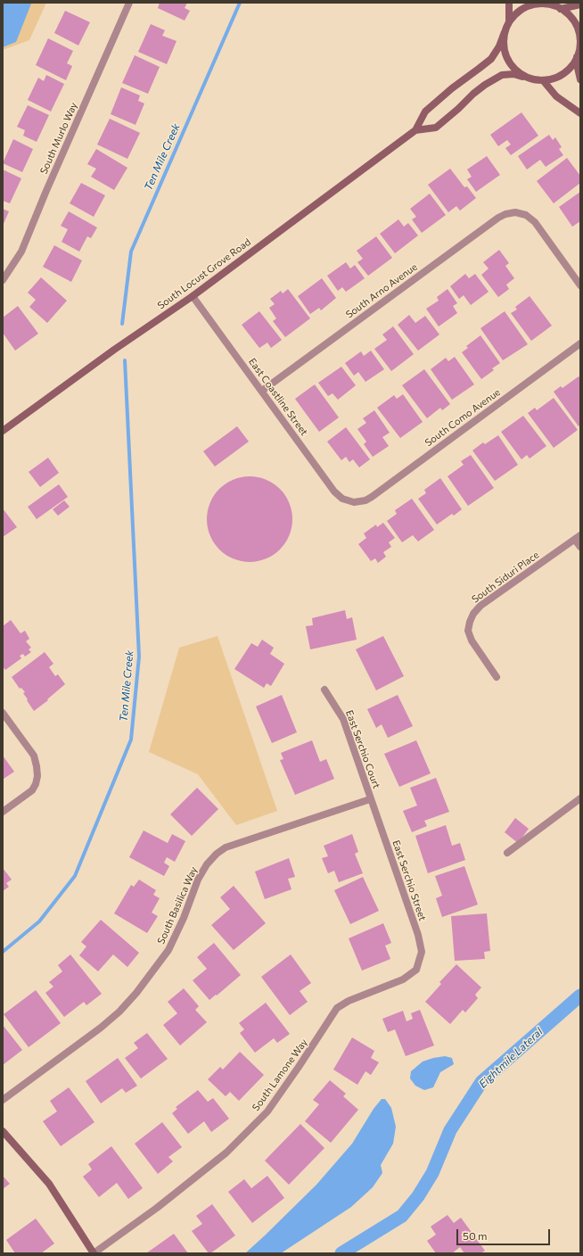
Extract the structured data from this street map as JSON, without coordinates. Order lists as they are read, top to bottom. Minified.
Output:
{"streets":{"main road":["South Locust Grove Road"],"street":["South Murlo Way","South Arno Avenue","East Coastline Street","South Como Avenue","South Siduri Place","East Serchio Court","East Serchio Street","South Basilica Way","South Lamone Way"]},"crossings":[["South Locust Grove Road","East Coastline Street"],["South Arno Avenue","East Coastline Street"],["East Coastline Street","South Como Avenue"],["East Serchio Court","East Serchio Street"],["East Serchio Court","South Basilica Way"],["East Serchio Street","South Basilica Way"],["East Serchio Street","South Lamone Way"]],"water":["Ten Mile Creek","Eightmile Lateral"],"scale_bar":"50 m"}
